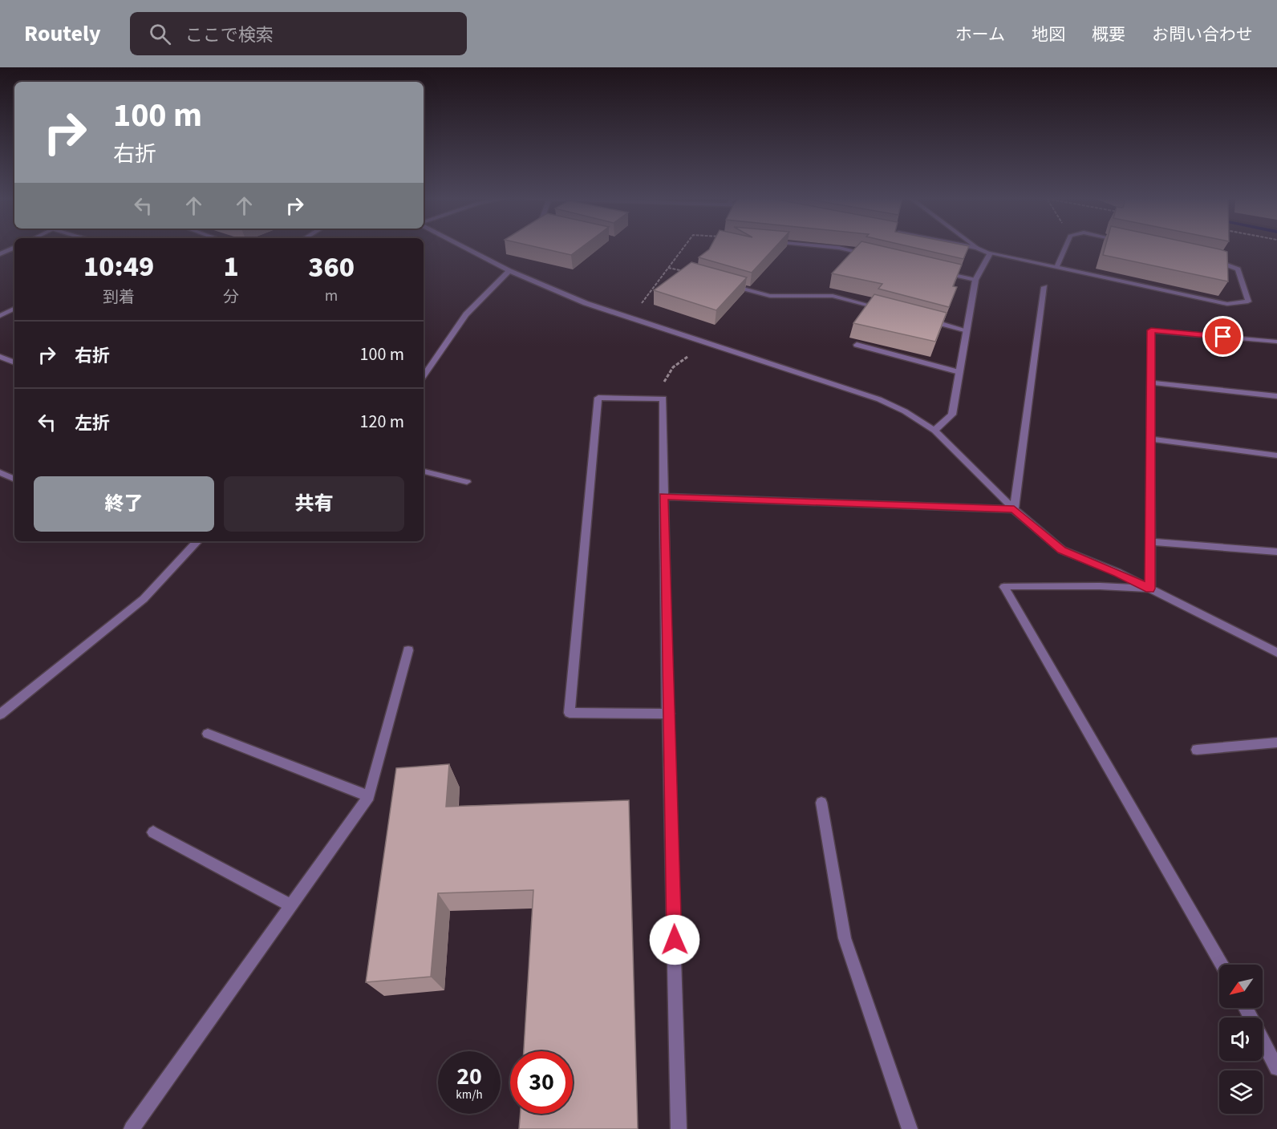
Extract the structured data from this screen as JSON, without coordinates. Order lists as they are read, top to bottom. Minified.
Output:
{"north":"bottom left","page":{"header":"Routely","search":"ここで検索","nav":["ホーム","地図","概要","お問い合わせ"],"turn":["100 m","右折"],"eta":["10:49","到着","1","分","360","m"],"list":[{"name":"右折","value":"100 m"},{"name":"左折","value":"120 m"}],"buttons":["終了","共有"],"speed":"20 km/h","limit":"30"}}
